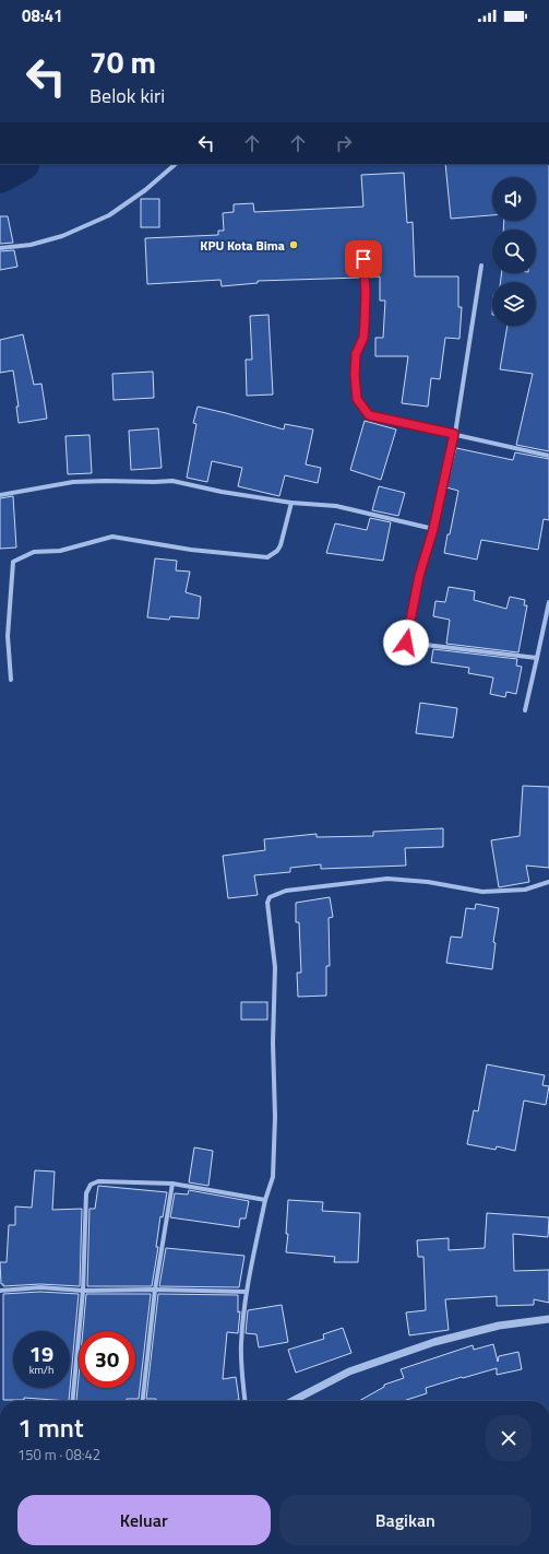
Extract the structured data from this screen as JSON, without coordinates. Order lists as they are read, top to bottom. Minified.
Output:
{"places":["KPU Kota Bima"],"page":{"status":"08:41","turn":["70 m","Belok kiri"],"speed":"19 km/h","limit":"30","heading":["1 mnt","150 m · 08:42"],"buttons":["Keluar","Bagikan"]}}
